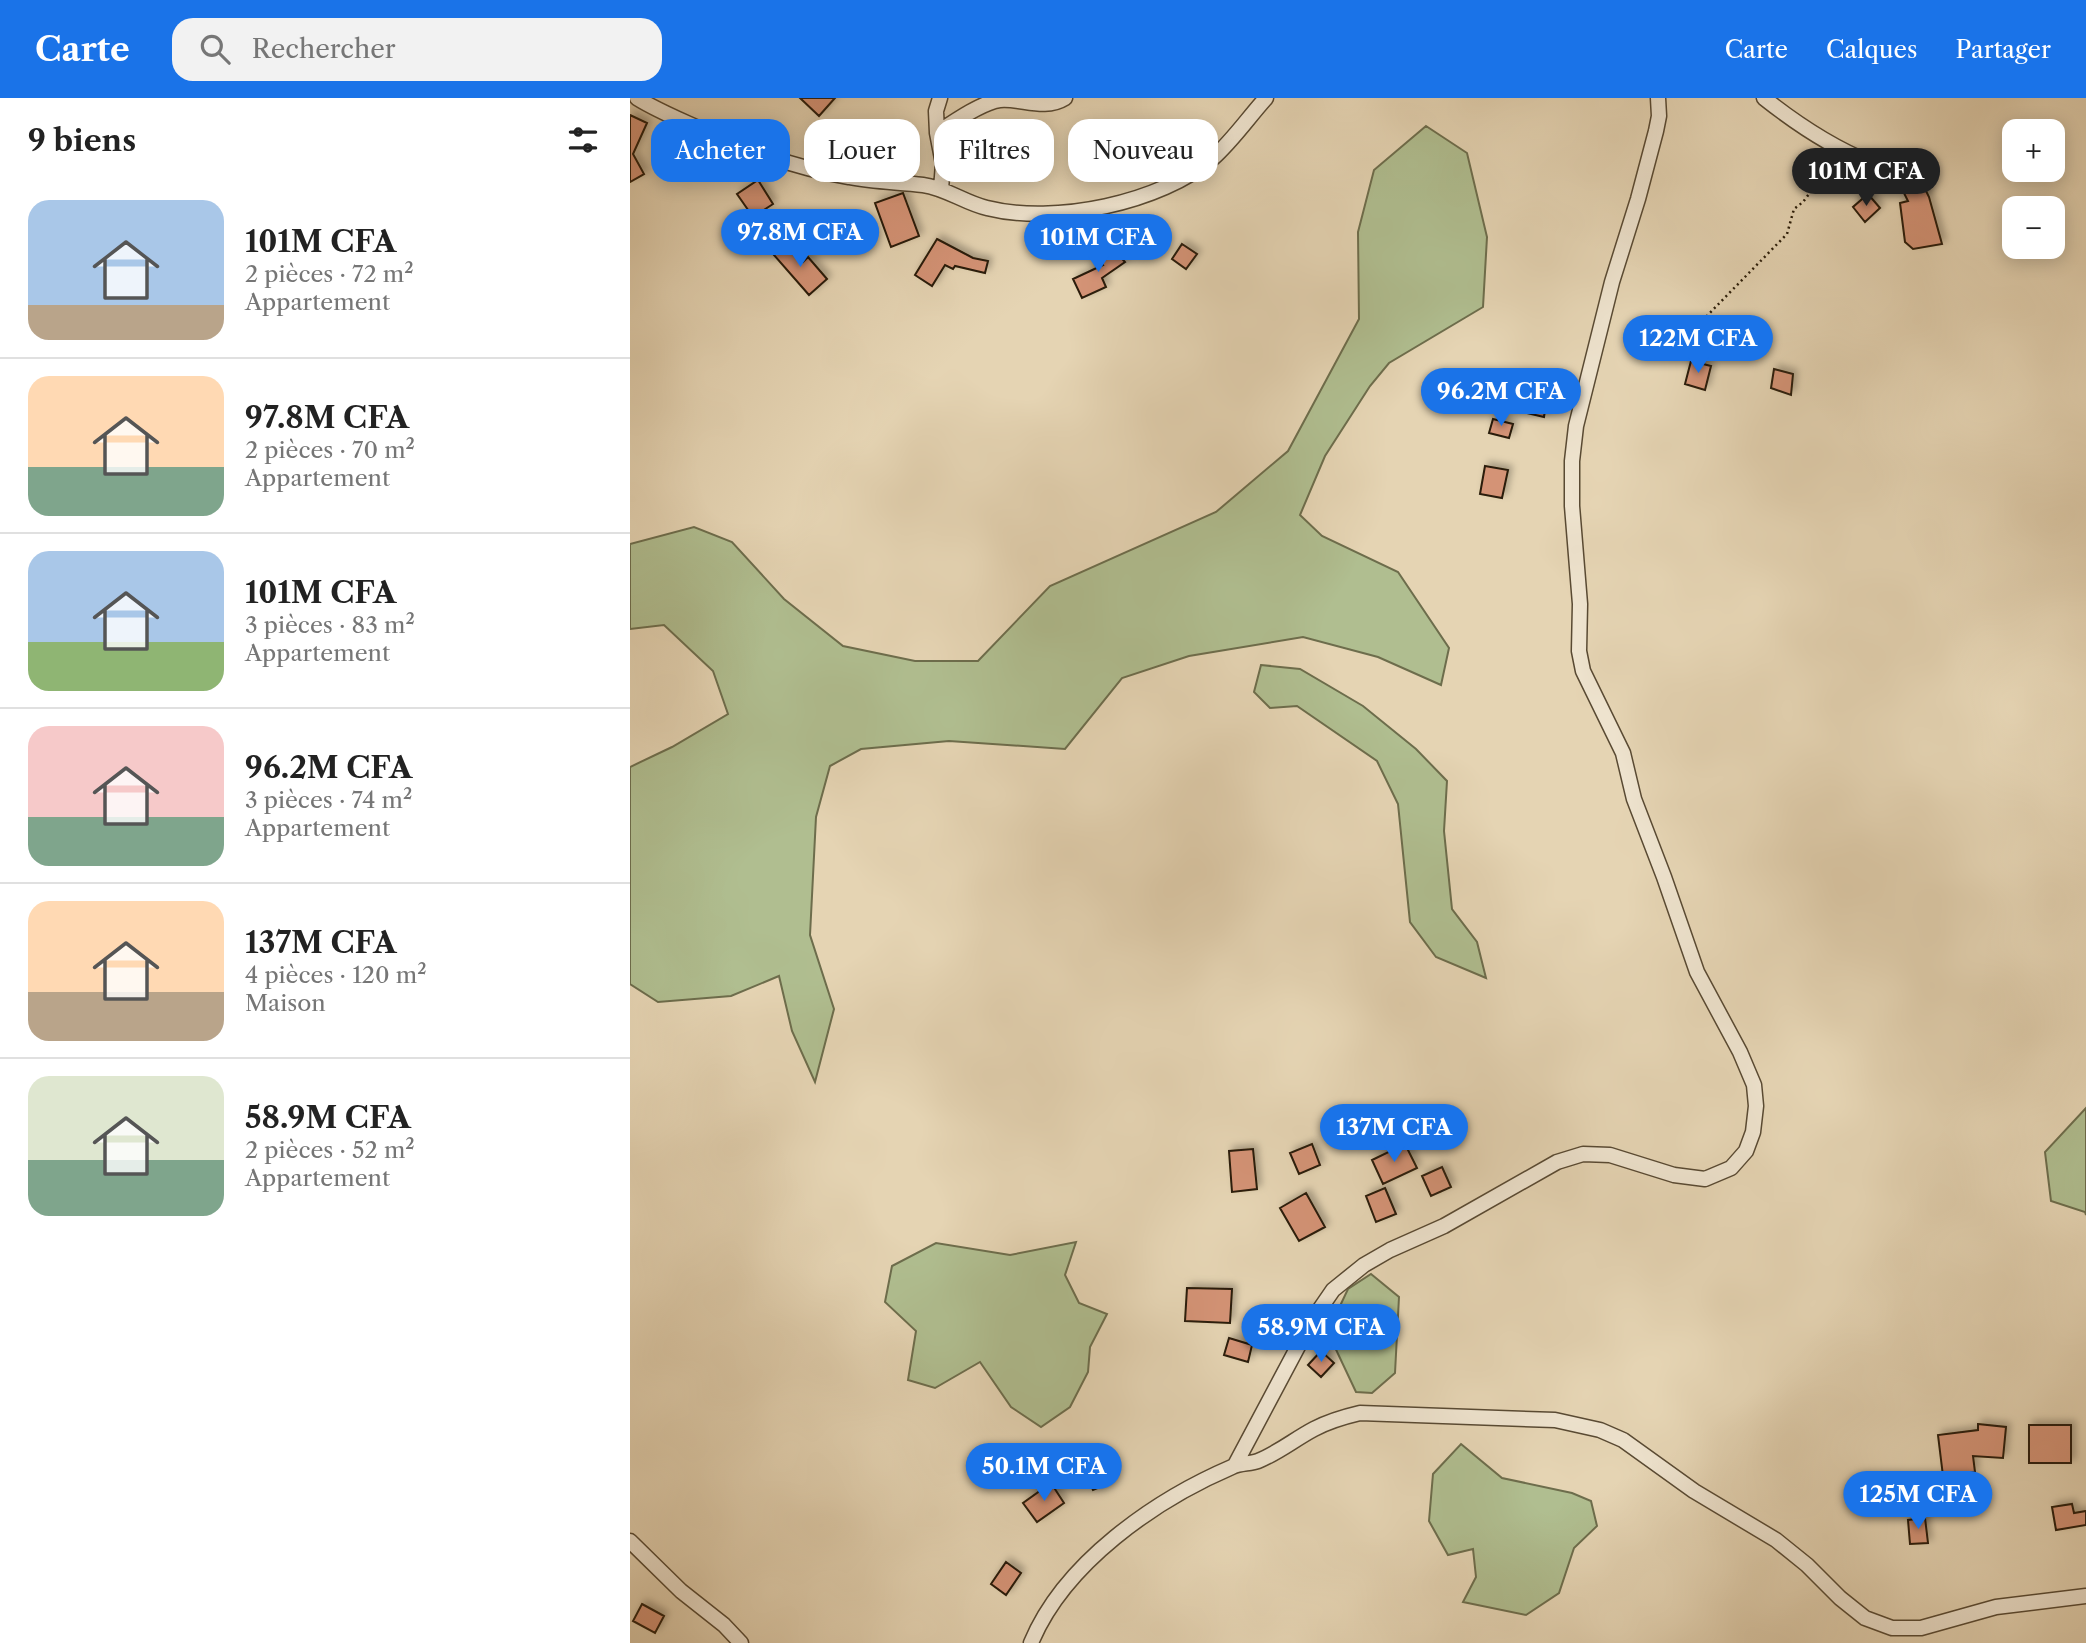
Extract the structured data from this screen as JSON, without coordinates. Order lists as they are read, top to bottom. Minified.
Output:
{"page":{"header":"Carte","search":"Rechercher","nav":["Carte","Calques","Partager"],"heading":"9 biens","map_buttons":["+","−"],"chip":["Acheter","Louer","Filtres","Nouveau"],"price":["101M CFA","97.8M CFA","101M CFA","122M CFA","96.2M CFA","137M CFA","58.9M CFA","50.1M CFA","125M CFA"],"list":[{"name":"101M CFA","note":"2 pièces · 72 m² · Appartement"},{"name":"97.8M CFA","note":"2 pièces · 70 m² · Appartement"},{"name":"101M CFA","note":"3 pièces · 83 m² · Appartement"},{"name":"96.2M CFA","note":"3 pièces · 74 m² · Appartement"},{"name":"137M CFA","note":"4 pièces · 120 m² · Maison"},{"name":"58.9M CFA","note":"2 pièces · 52 m² · Appartement"}]}}
